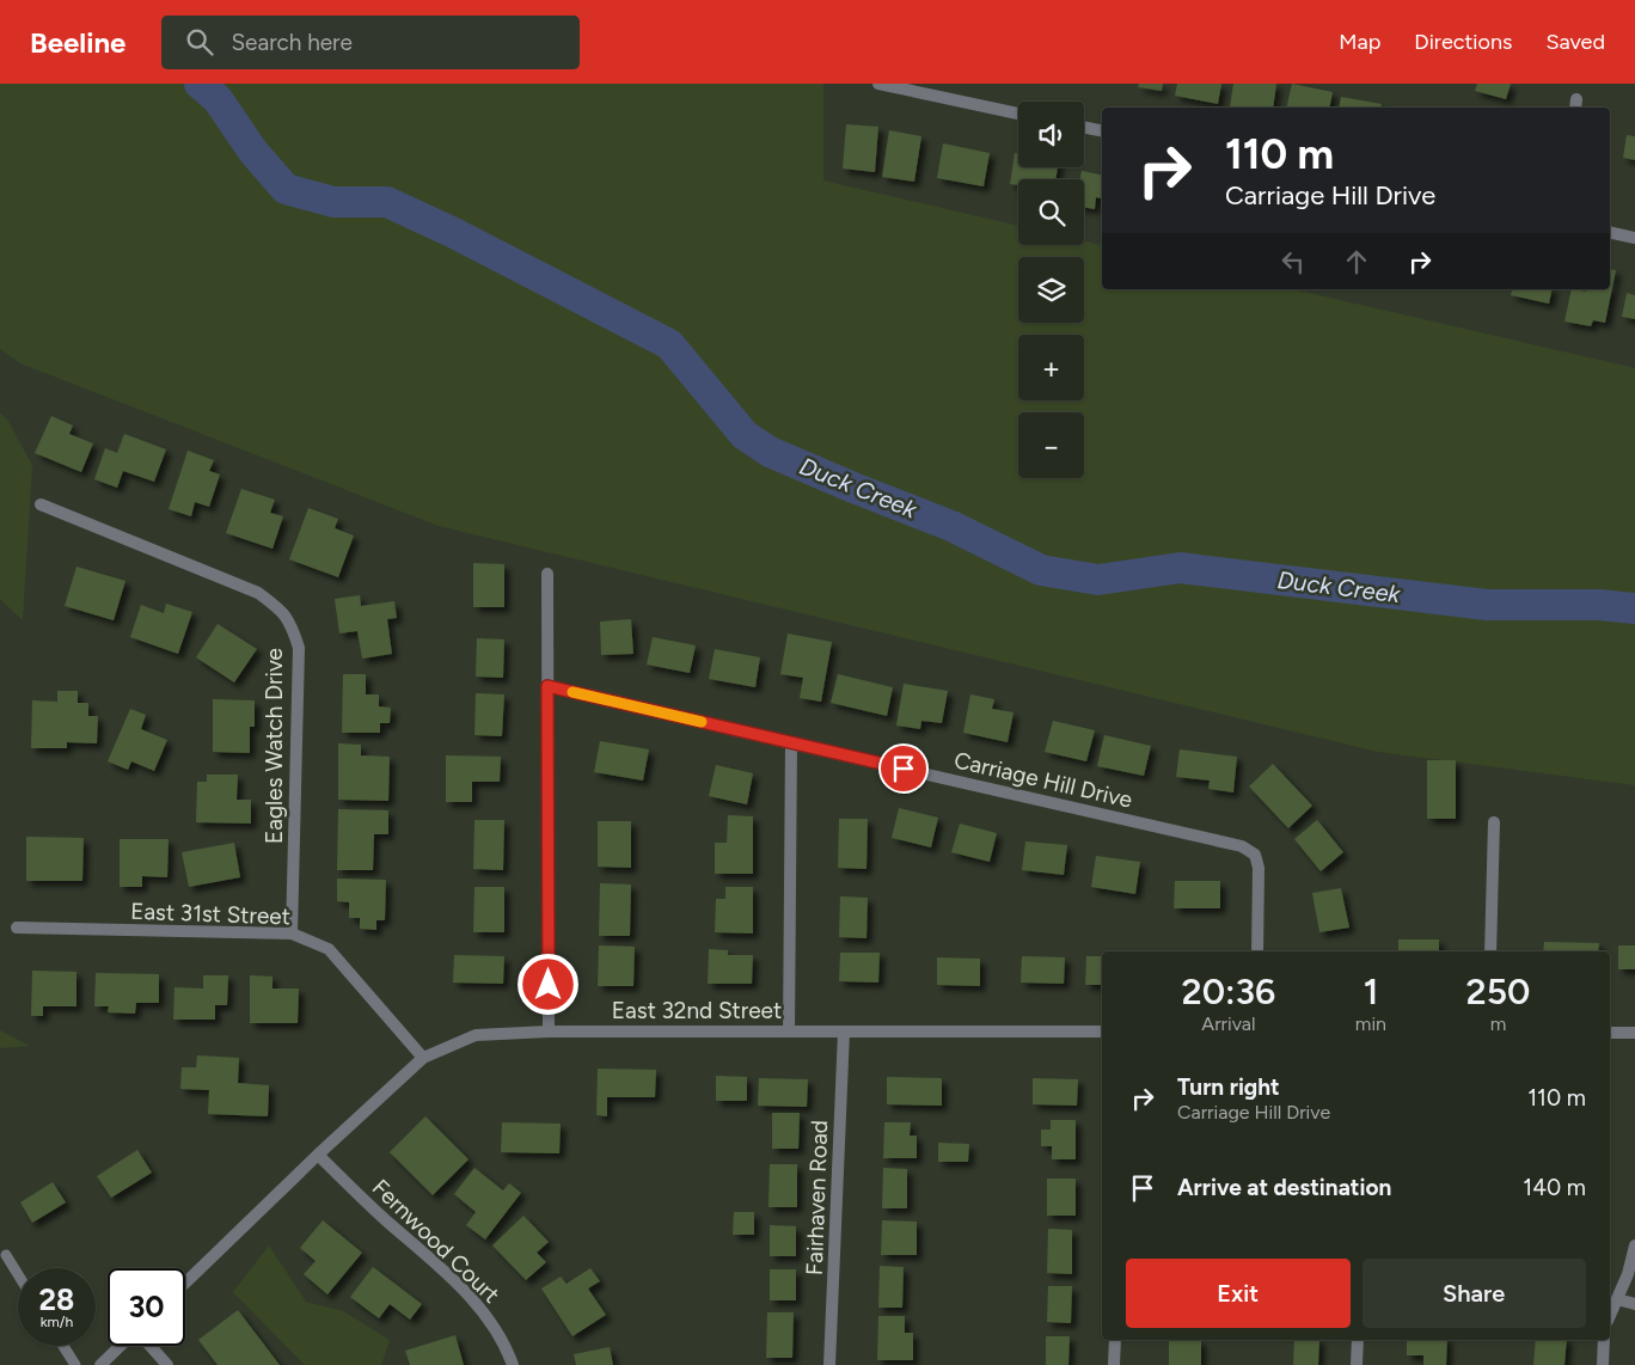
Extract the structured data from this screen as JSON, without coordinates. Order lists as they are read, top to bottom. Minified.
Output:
{"streets":{"street":["Eagles Watch Drive","Carriage Hill Drive","East 31st Street","East 32nd Street","Fairhaven Road","Fernwood Court"]},"crossings":[["Eagles Watch Drive","East 31st Street"],["East 31st Street","East 32nd Street"],["East 32nd Street","Fairhaven Road"],["East 32nd Street","Fernwood Court"]],"water":["Duck Creek"],"page":{"header":"Beeline","search":"Search here","nav":["Map","Directions","Saved"],"map_buttons":["+","−"],"turn":["110 m","Carriage Hill Drive"],"eta":["20:36","Arrival","1","min","250","m"],"list":[{"name":"Turn right","note":"Carriage Hill Drive","value":"110 m"},{"name":"Arrive at destination","value":"140 m"}],"buttons":["Exit","Share"],"speed":"28 km/h","limit":"30"}}
